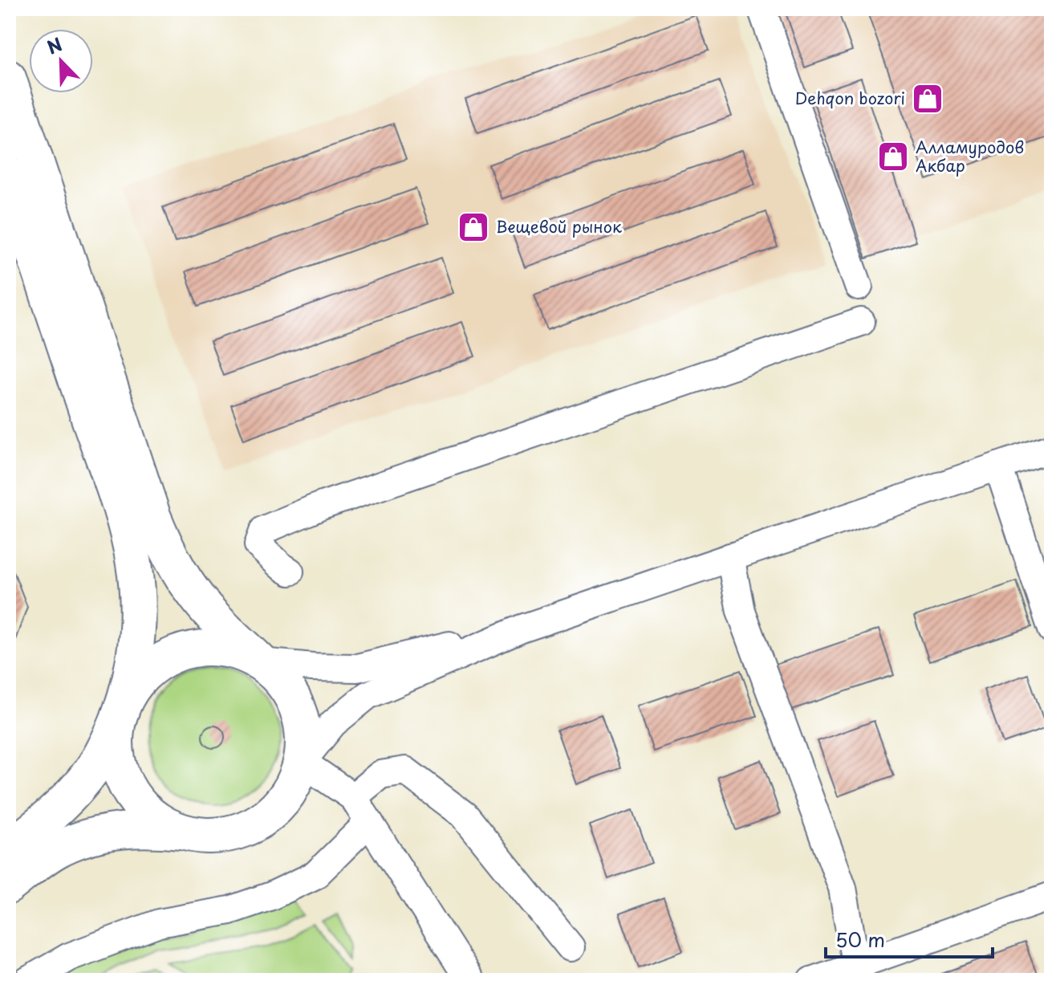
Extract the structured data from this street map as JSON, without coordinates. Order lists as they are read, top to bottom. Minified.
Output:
{"places":{"shop":["Dehqon bozori","Алламуродов Акбар","Вещевой рынок"]},"scale_bar":"50 m","north":"top left"}
